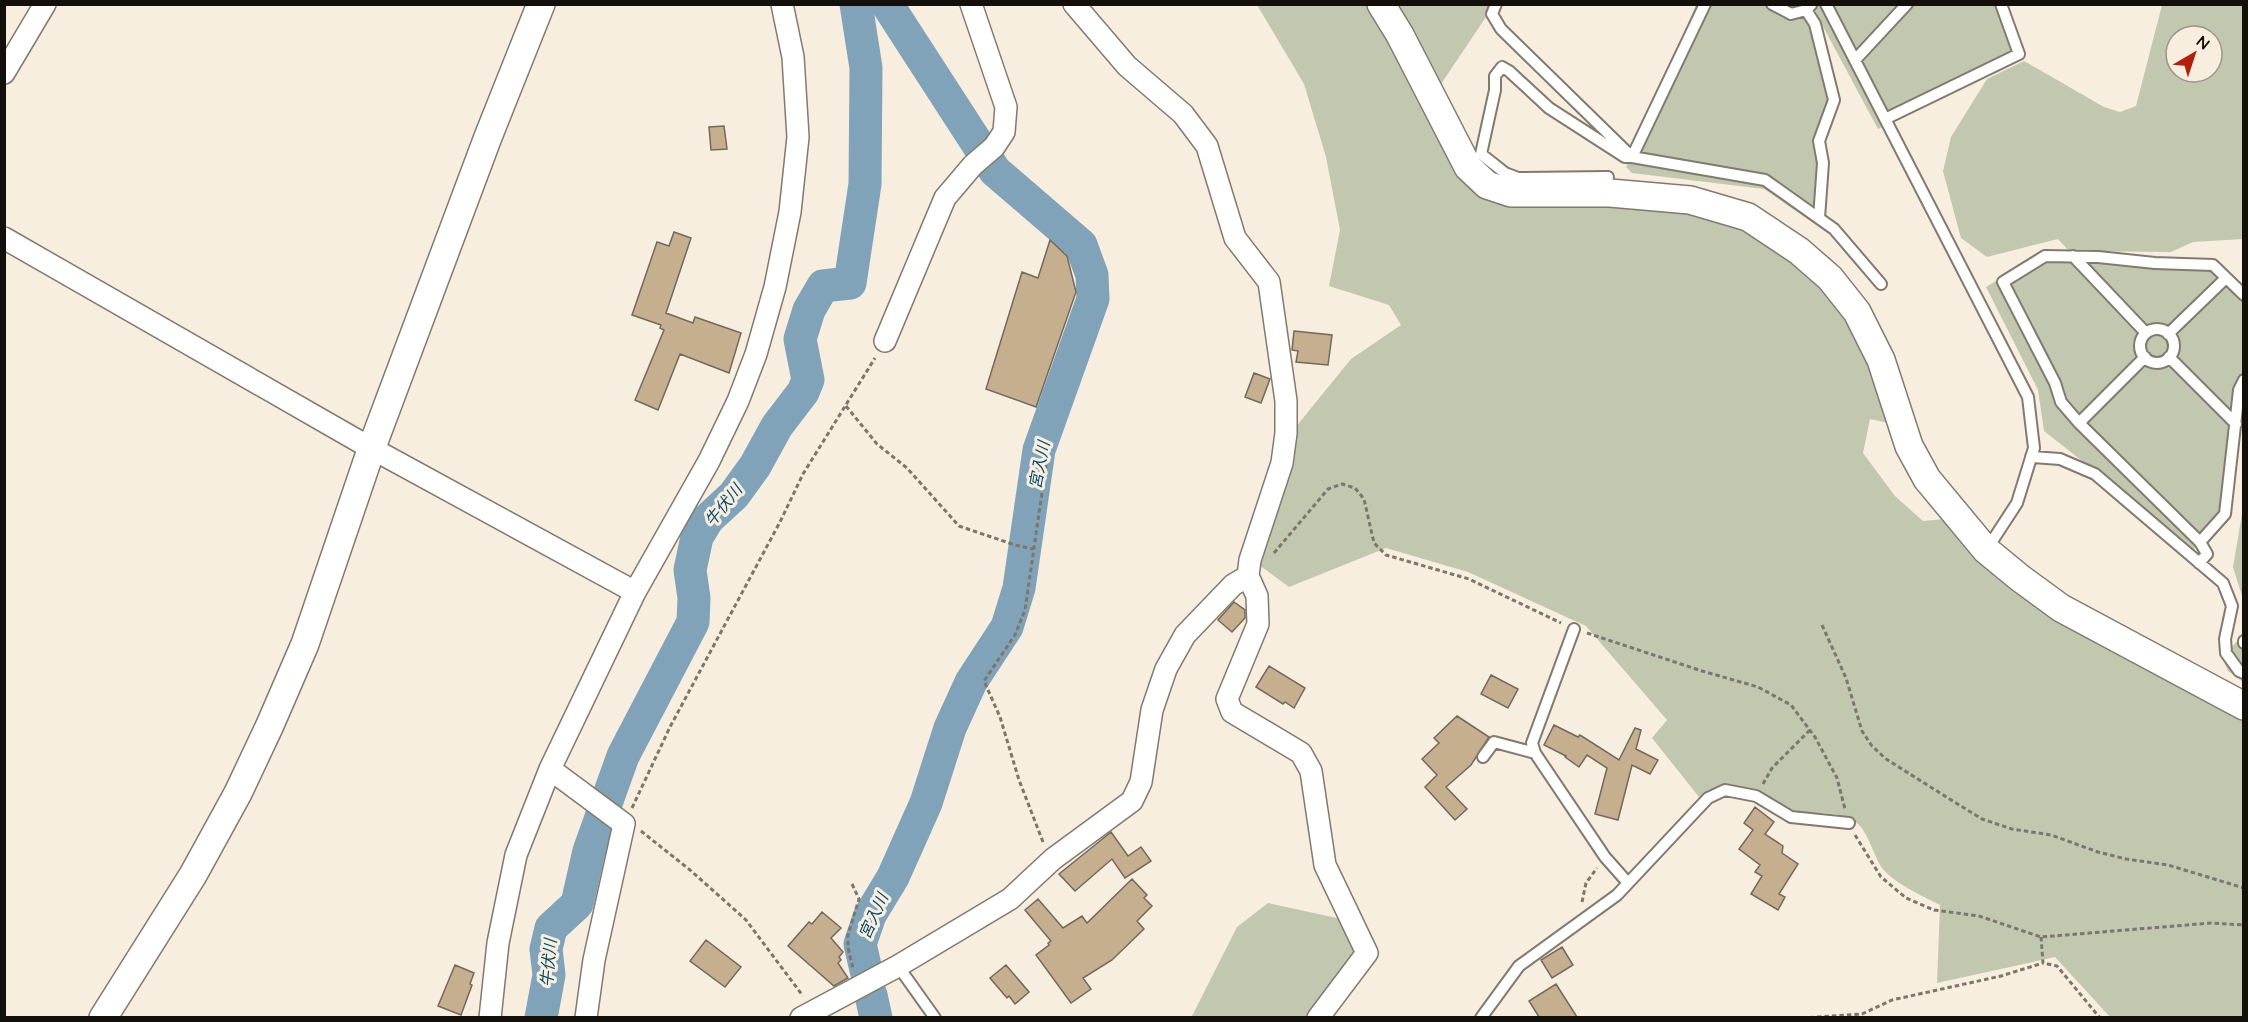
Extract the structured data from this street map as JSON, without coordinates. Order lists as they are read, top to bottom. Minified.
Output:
{"water":["宮入川","牛伏川"],"north":"top right"}
